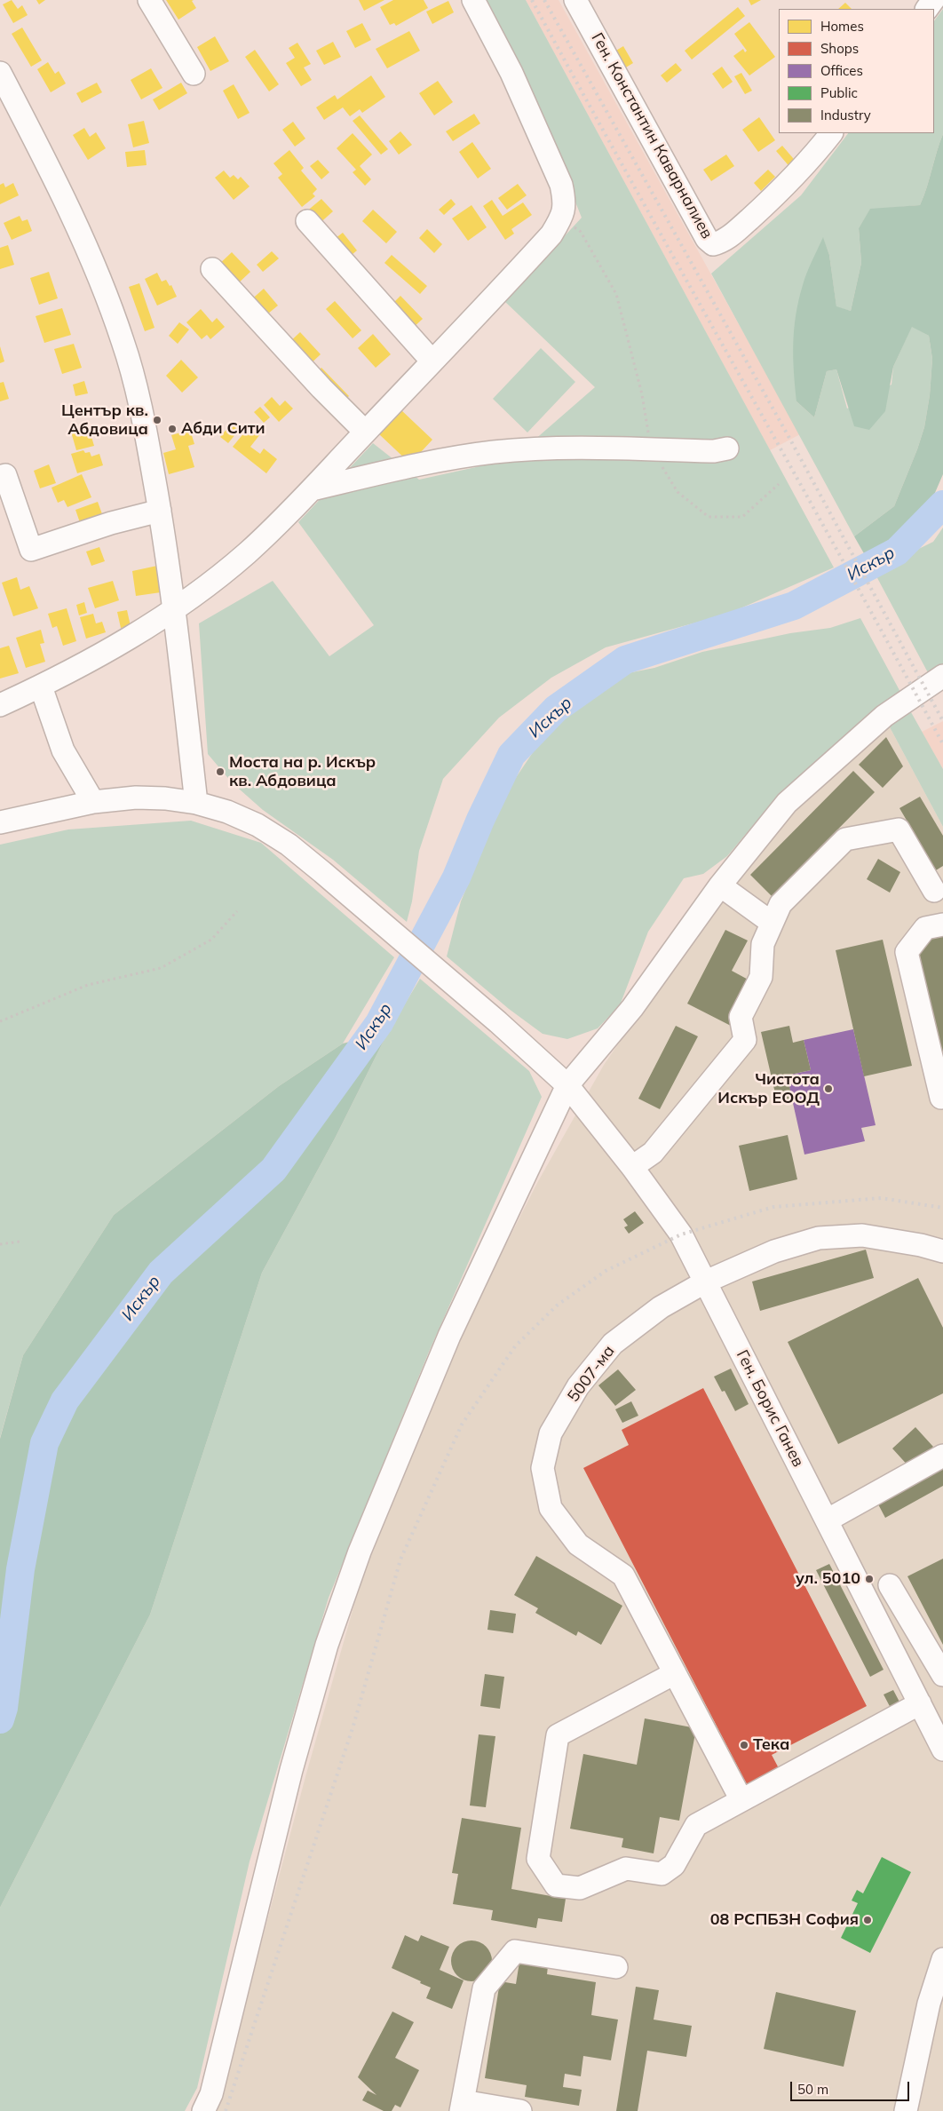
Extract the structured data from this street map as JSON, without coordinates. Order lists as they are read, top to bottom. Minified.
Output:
{"streets":{"street":["Ген. Константин Каварналиев","5007-ма","Ген. Борис Ганев"]},"crossings":[["5007-ма","Ген. Борис Ганев"]],"water":["Искър"],"places":["Център кв. Абдовица","Абди Сити","Моста на р. Искър кв. Абдовица","Чистота Искър ЕООД","ул. 5010","Тека","08 РСПБЗН София"],"legend":["Homes","Shops","Offices","Public","Industry"],"scale_bar":"50 m"}
